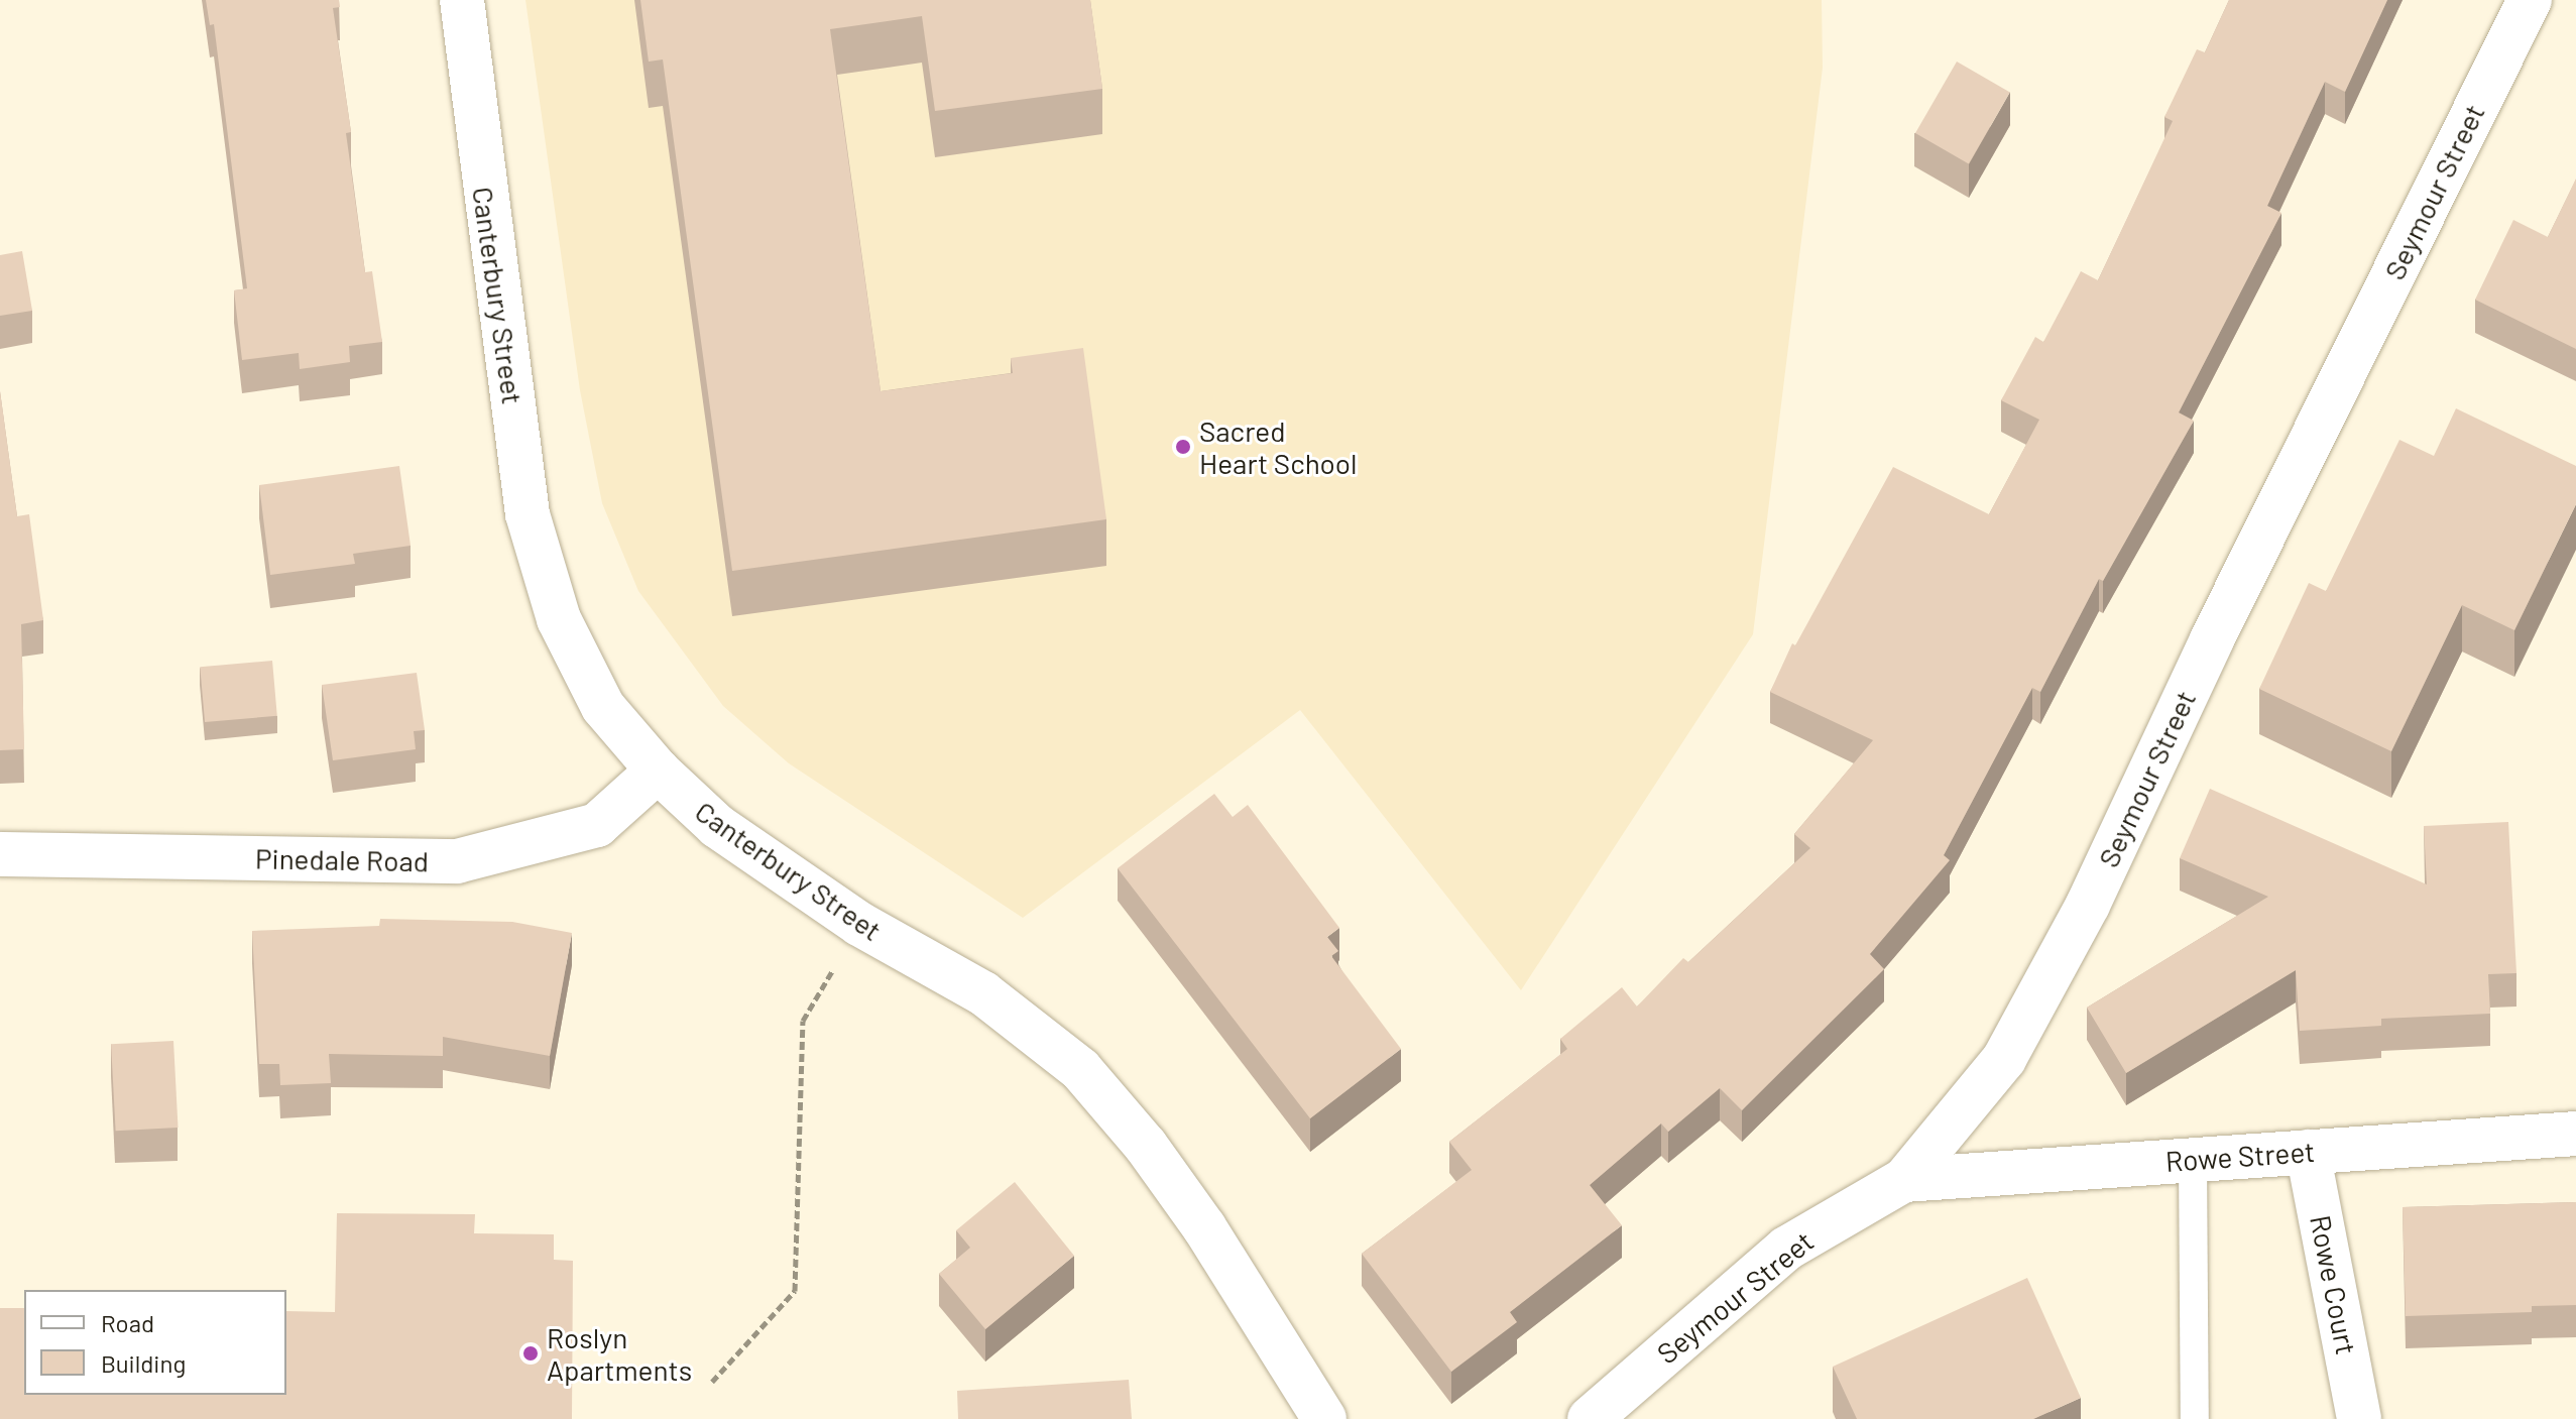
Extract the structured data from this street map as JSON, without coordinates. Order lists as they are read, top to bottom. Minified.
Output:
{"streets":{"street":["Seymour Street","Canterbury Street","Pinedale Road","Rowe Street","Rowe Court"]},"crossings":[["Seymour Street","Rowe Street"],["Canterbury Street","Pinedale Road"],["Rowe Street","Rowe Court"]],"places":["Sacred Heart School","Roslyn Apartments"],"legend":["Road","Building"]}
